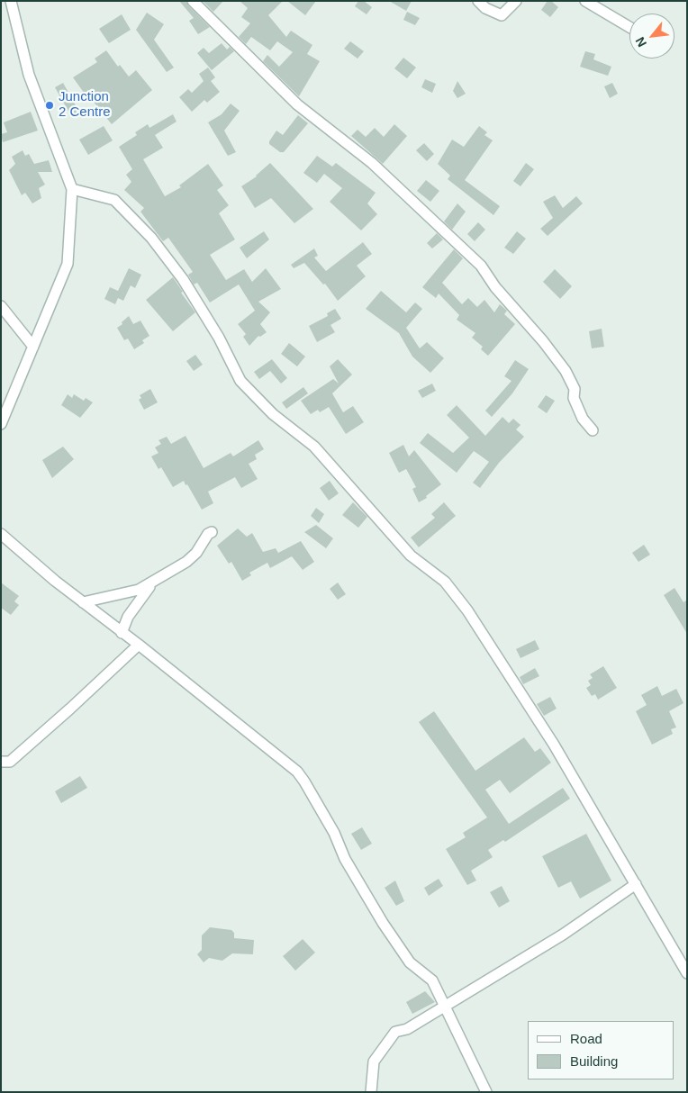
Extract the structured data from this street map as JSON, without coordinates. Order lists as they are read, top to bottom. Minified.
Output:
{"places":["Junction 2 Centre"],"legend":["Road","Building"],"north":"bottom left"}
